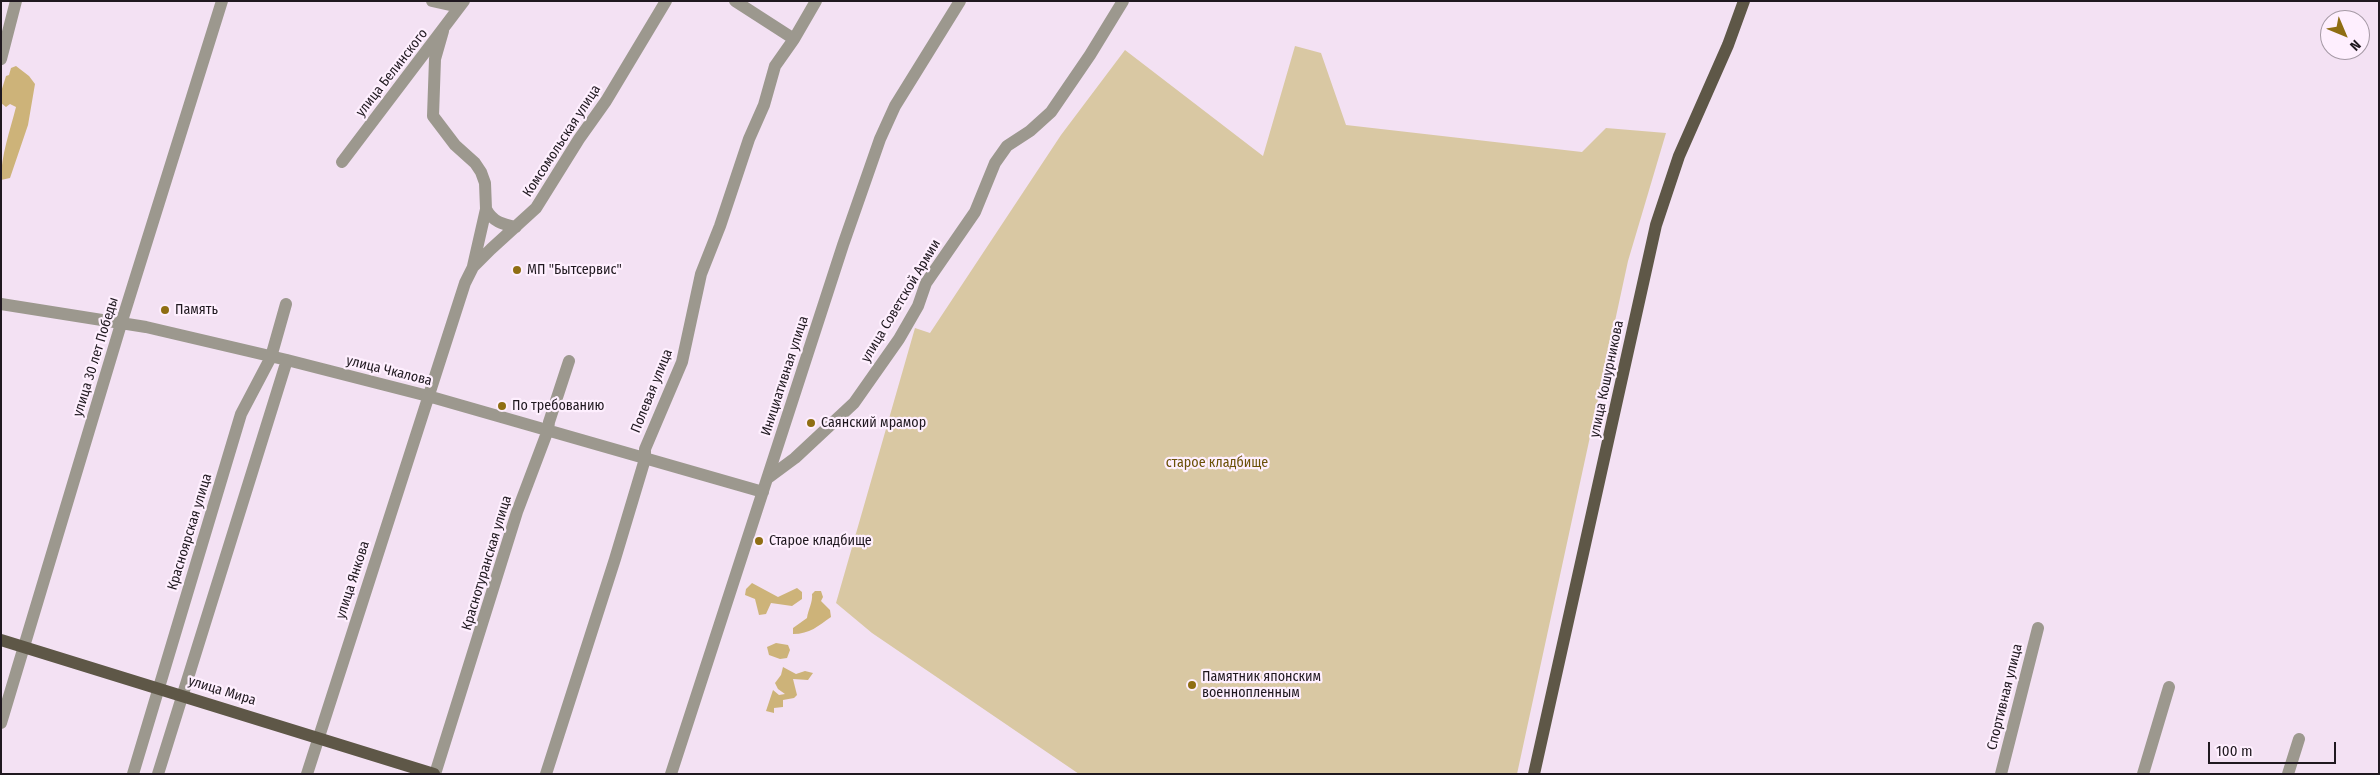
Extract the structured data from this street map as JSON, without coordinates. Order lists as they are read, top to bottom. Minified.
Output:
{"streets":{"main road":["улица Кошурникова","улица Мира"],"street":["улица Белинского","Комсомольская улица","улица Советской Армии","улица 30 лет Победы","улица Чкалова","Инициативная улица","Полевая улица","Красноярская улица","Краснотуранская улица","улица Янкова","Спортивная улица"]},"crossings":[["Комсомольская улица","улица Чкалова"],["Комсомольская улица","улица Янкова"],["улица Советской Армии","Инициативная улица"],["улица 30 лет Победы","улица Чкалова"],["улица 30 лет Победы","улица Мира"],["улица Чкалова","Инициативная улица"],["улица Чкалова","Полевая улица"],["улица Чкалова","Красноярская улица"],["улица Чкалова","Краснотуранская улица"],["улица Чкалова","улица Янкова"],["Красноярская улица","улица Мира"],["Краснотуранская улица","улица Мира"],["улица Янкова","улица Мира"]],"parks":["старое кладбище"],"places":["МП \"Бытсервис\"","Память","По требованию","Саянский мрамор","Старое кладбище","Памятник японским военнопленным"],"scale_bar":"100 m","north":"bottom right"}
